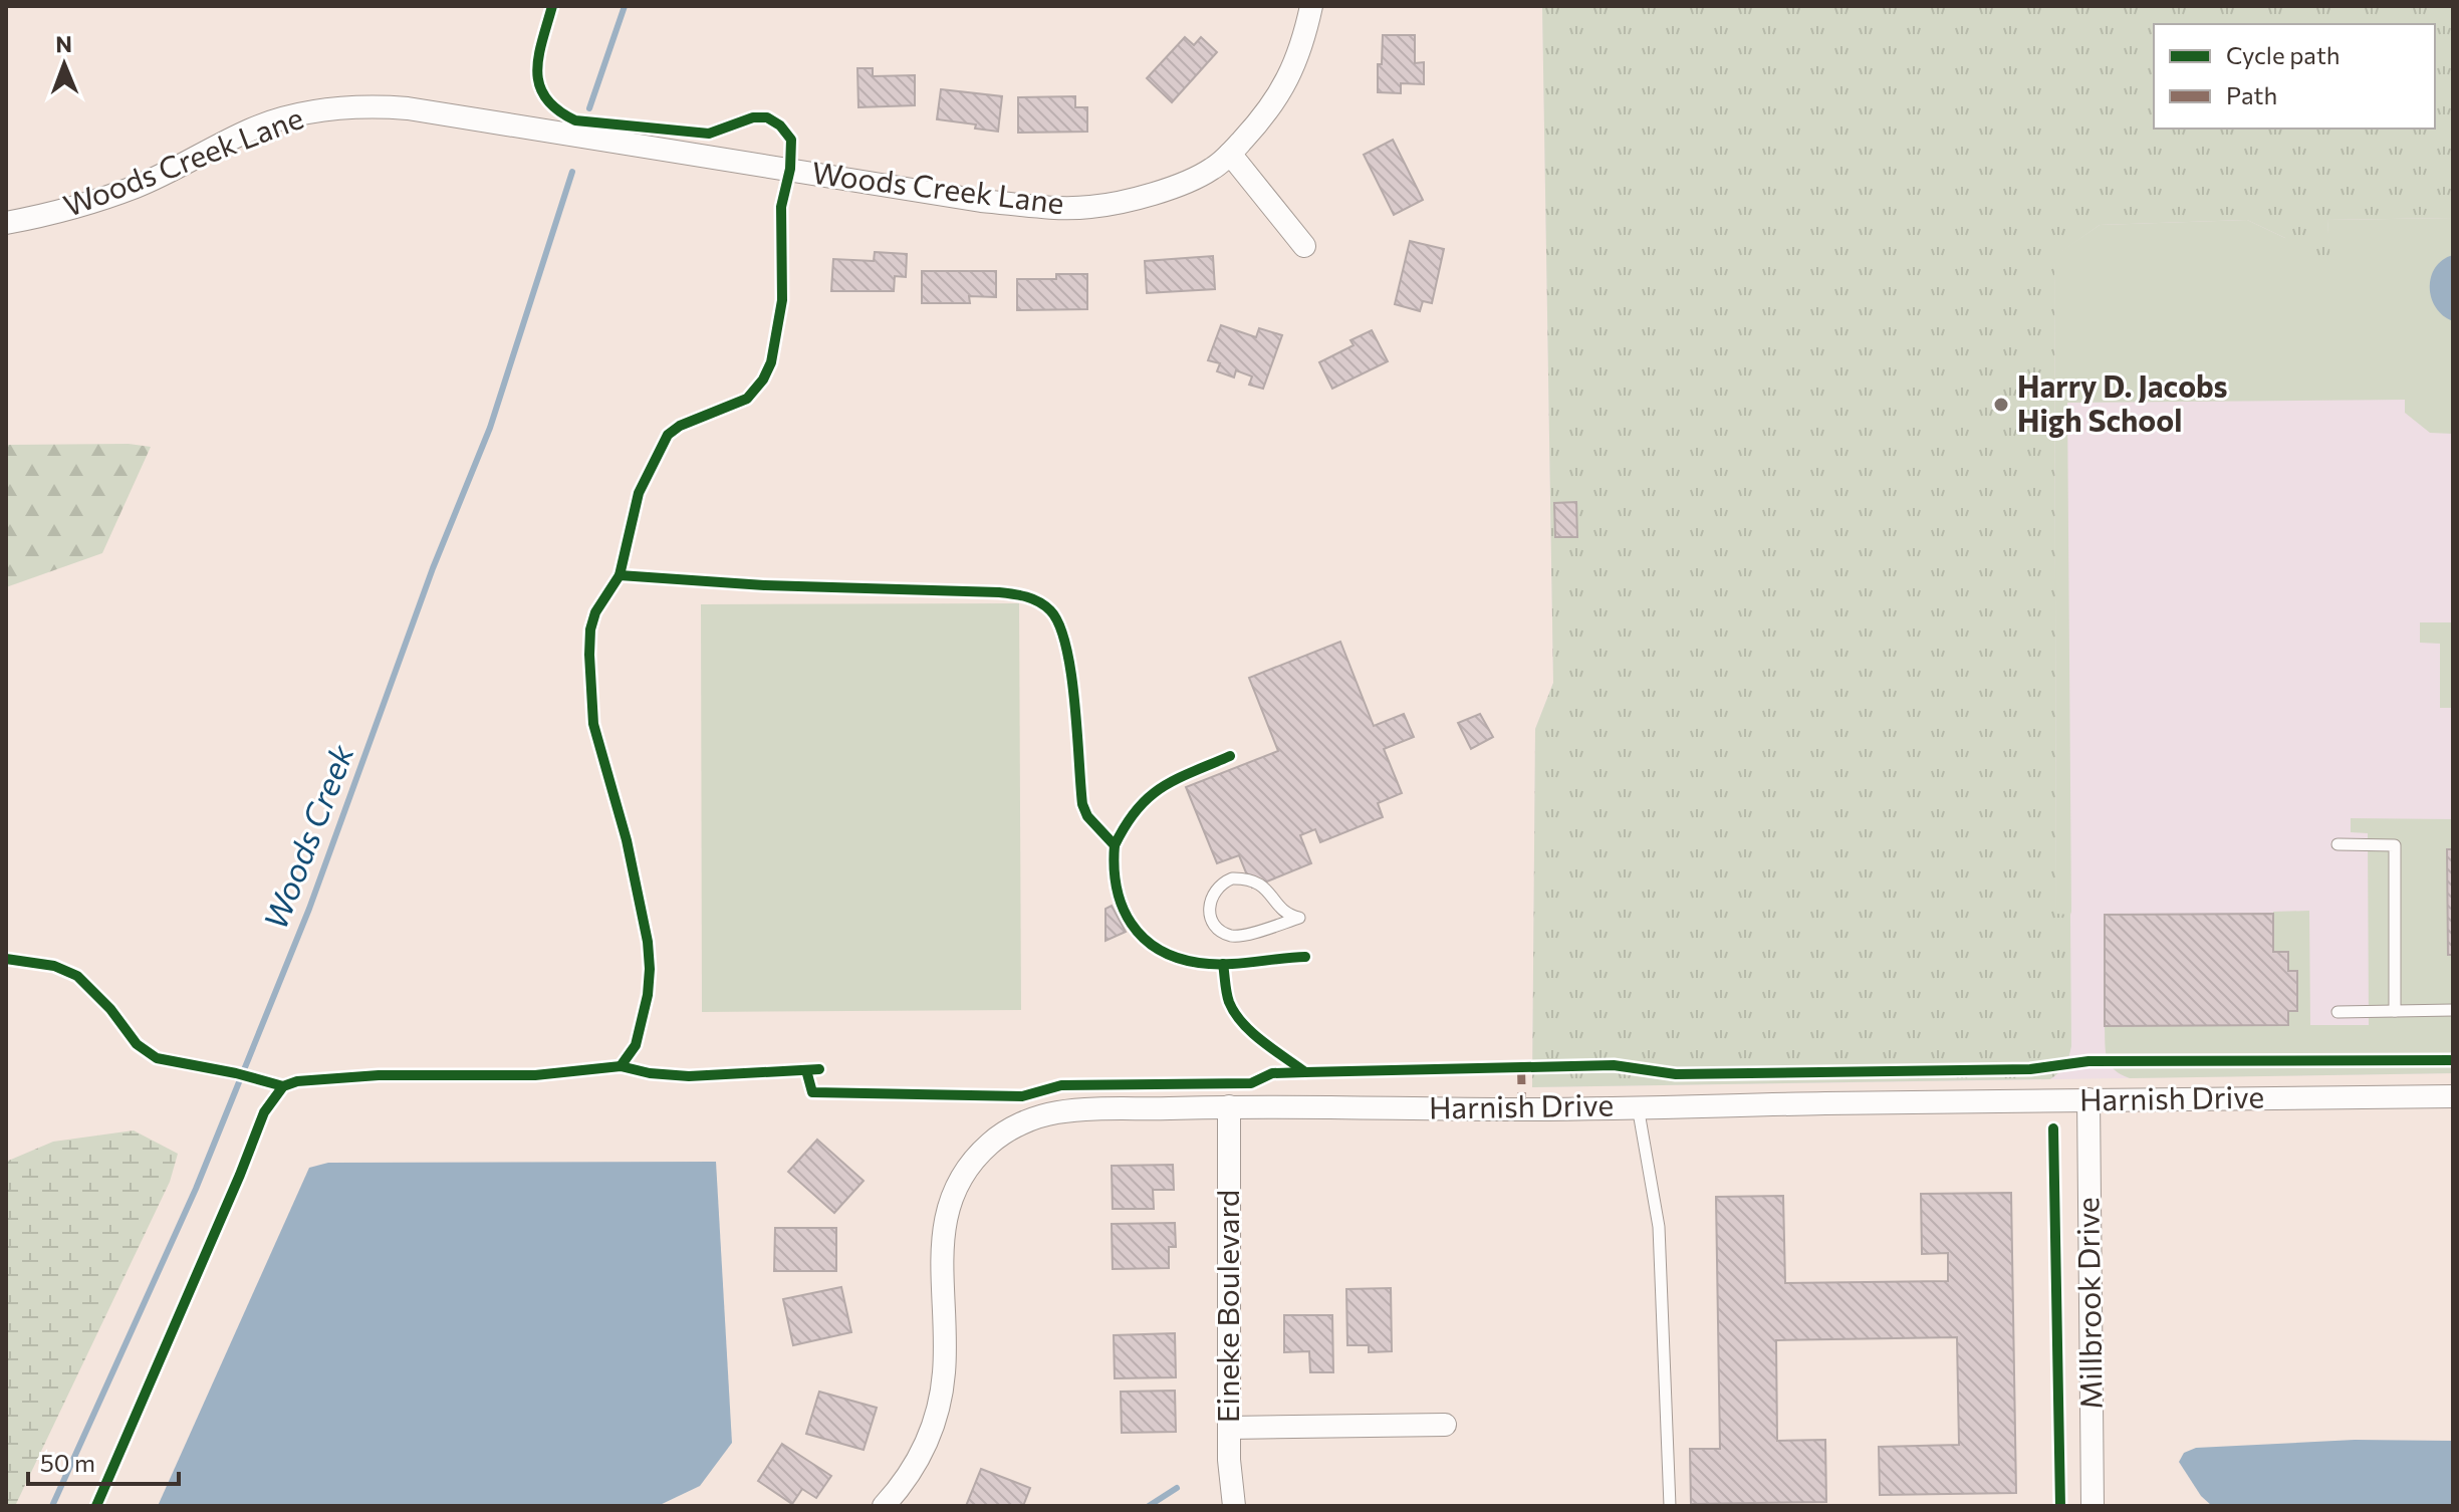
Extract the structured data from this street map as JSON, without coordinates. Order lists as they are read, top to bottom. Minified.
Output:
{"streets":{"street":["Woods Creek Lane","Harnish Drive","Millbrook Drive","Eineke Boulevard"]},"crossings":[["Harnish Drive","Millbrook Drive"],["Harnish Drive","Eineke Boulevard"]],"water":["Woods Creek"],"places":["Harry D. Jacobs High School"],"legend":["Cycle path","Path"],"scale_bar":"50 m","north":"top"}
